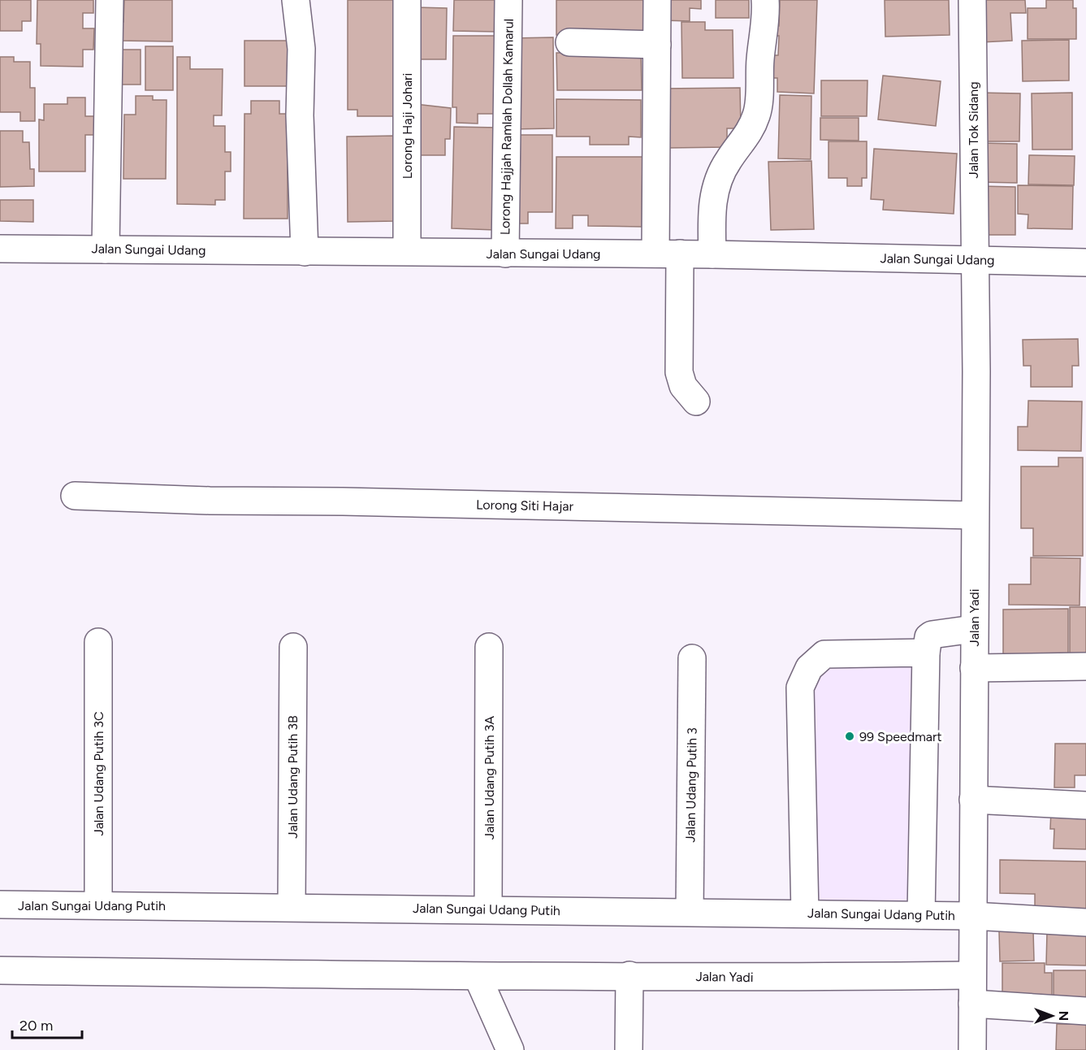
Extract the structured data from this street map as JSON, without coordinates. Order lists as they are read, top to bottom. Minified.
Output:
{"streets":{"street":["Lorong Haji Johari","Lorong Hajjah Ramlah Dollah Kamarul","Jalan Tok Sidang","Jalan Sungai Udang","Lorong Siti Hajar","Jalan Yadi","Jalan Udang Putih 3C","Jalan Udang Putih 3B","Jalan Udang Putih 3A","Jalan Udang Putih 3","Jalan Sungai Udang Putih"]},"crossings":[["Lorong Haji Johari","Jalan Sungai Udang"],["Lorong Hajjah Ramlah Dollah Kamarul","Jalan Sungai Udang"],["Jalan Tok Sidang","Jalan Sungai Udang"],["Jalan Tok Sidang","Jalan Yadi"],["Jalan Sungai Udang","Jalan Yadi"],["Lorong Siti Hajar","Jalan Yadi"],["Jalan Yadi","Jalan Sungai Udang Putih"],["Jalan Udang Putih 3C","Jalan Sungai Udang Putih"],["Jalan Udang Putih 3B","Jalan Sungai Udang Putih"],["Jalan Udang Putih 3A","Jalan Sungai Udang Putih"],["Jalan Udang Putih 3","Jalan Sungai Udang Putih"]],"places":["99 Speedmart"],"scale_bar":"20 m","north":"right"}
